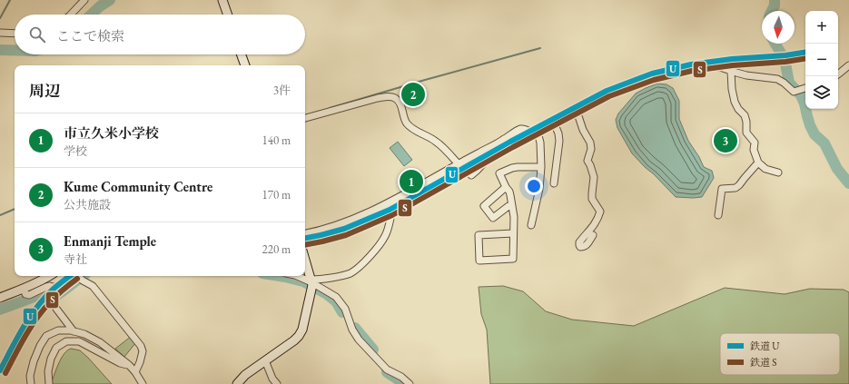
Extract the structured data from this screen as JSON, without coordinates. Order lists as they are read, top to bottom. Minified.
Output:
{"lines":["rail line U","rail line S"],"legend":["鉄道 U","鉄道 S"],"north":"bottom","page":{"map_buttons":["+","−"],"search":"ここで検索","heading":["周辺","3件"],"pins":["2","3","1"],"list":[{"mark":"1","name":"市立久米小学校","note":"学校","value":"140 m"},{"mark":"2","name":"Kume Community Centre","note":"公共施設","value":"170 m"},{"mark":"3","name":"Enmanji Temple","note":"寺社","value":"220 m"}]}}
